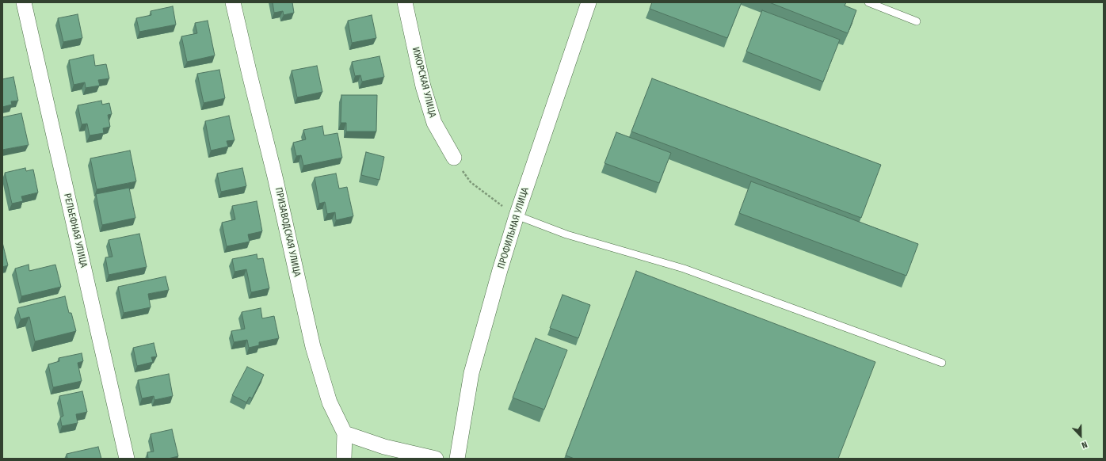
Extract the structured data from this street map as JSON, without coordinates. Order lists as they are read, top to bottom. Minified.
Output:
{"streets":{"street":["ИЖОРСКАЯ УЛИЦА","ПРОФИЛЬНАЯ УЛИЦА","РЕЛЬЕФНАЯ УЛИЦА","ПРИЗАВОДСКАЯ УЛИЦА"]},"north":"bottom"}
